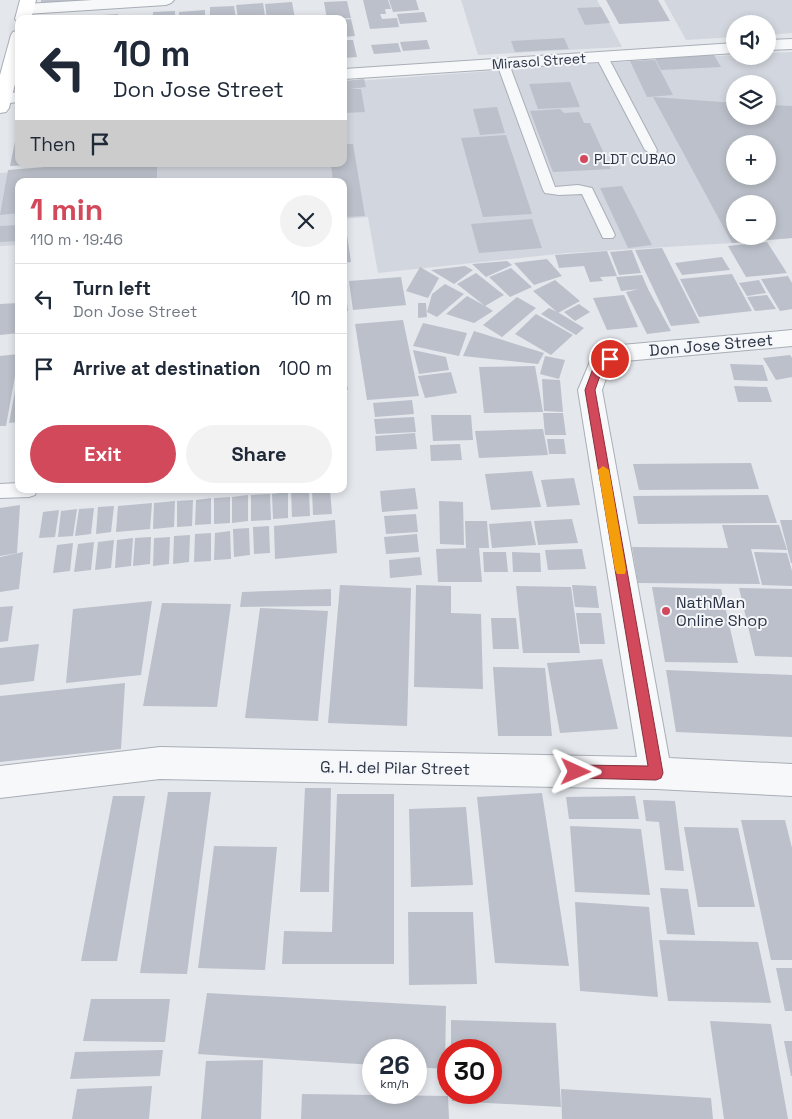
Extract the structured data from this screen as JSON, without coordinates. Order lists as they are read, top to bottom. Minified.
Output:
{"streets":{"street":["Mirasol Street","Don Jose Street","G. H. del Pilar Street"]},"crossings":[["Don Jose Street","G. H. del Pilar Street"]],"places":["PLDT CUBAO","NathMan Online Shop"],"page":{"map_buttons":["+","−"],"turn":["10 m","Don Jose Street"],"then":"Then","heading":["1 min","110 m · 19:46"],"list":[{"name":"Turn left","note":"Don Jose Street","value":"10 m"},{"name":"Arrive at destination","value":"100 m"}],"buttons":["Exit","Share"],"speed":"26 km/h","limit":"30"}}
